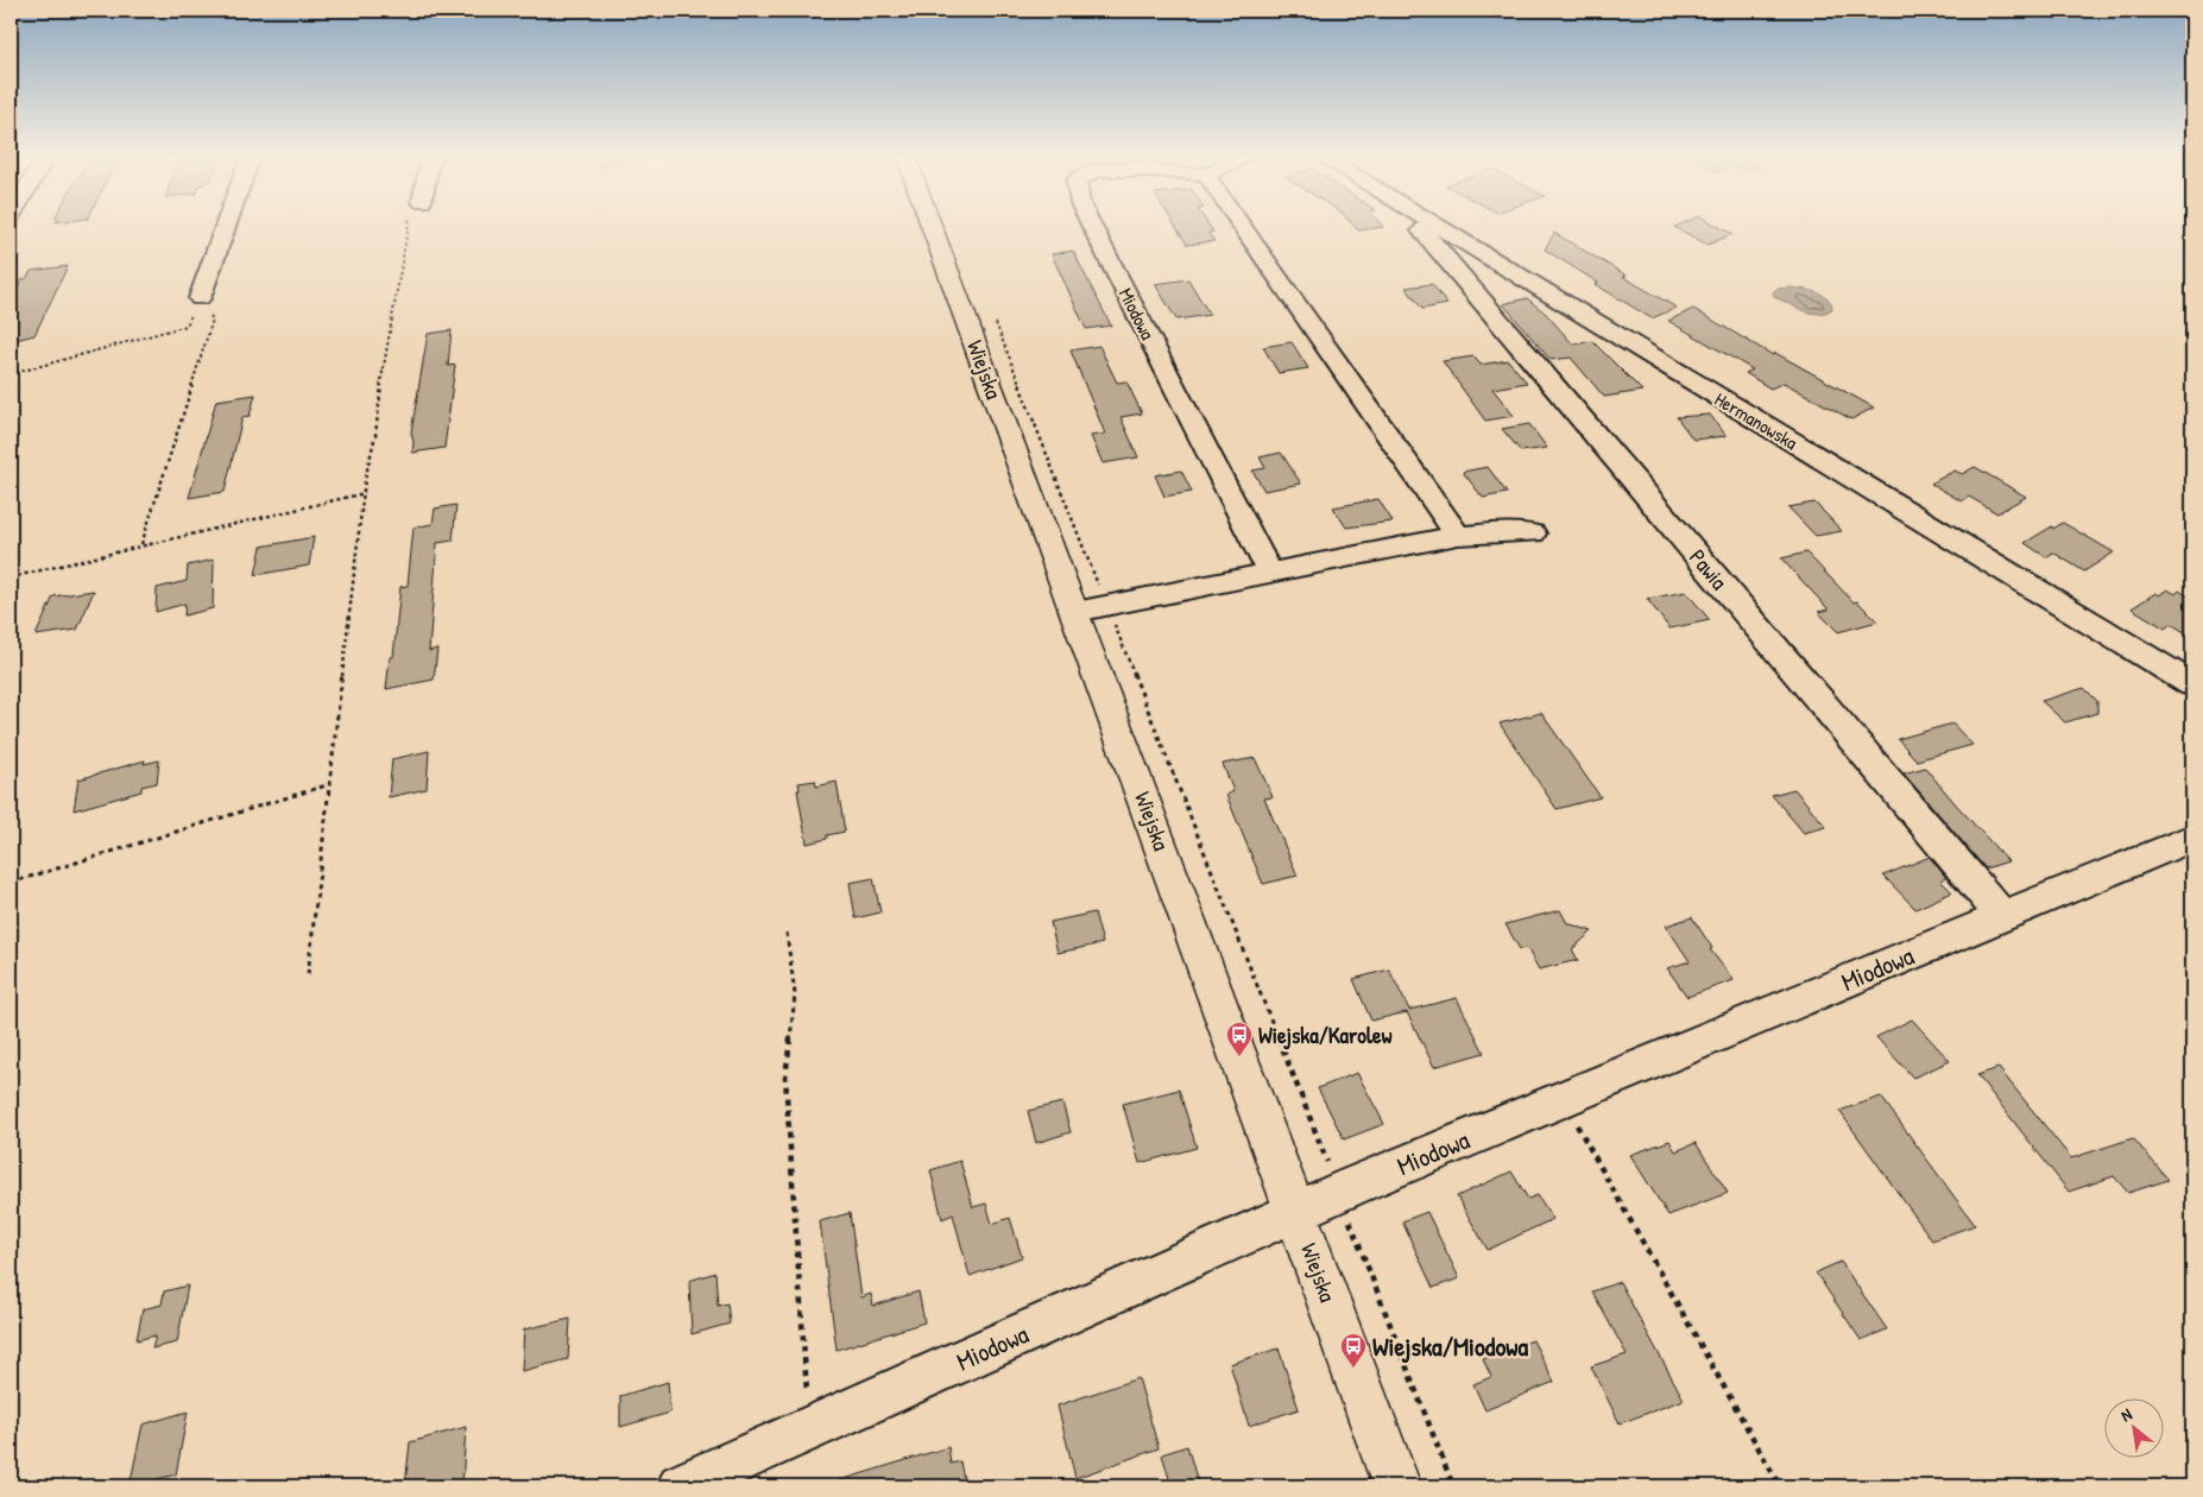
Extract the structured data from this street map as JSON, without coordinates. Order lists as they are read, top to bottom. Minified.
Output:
{"streets":{"street":["Miodowa","Wiejska","Hermanowska","Pawia"]},"crossings":[["Miodowa","Wiejska"],["Miodowa","Pawia"]],"places":{"bus stop":["Wiejska/Karolew","Wiejska/Miodowa"]},"north":"top left"}
